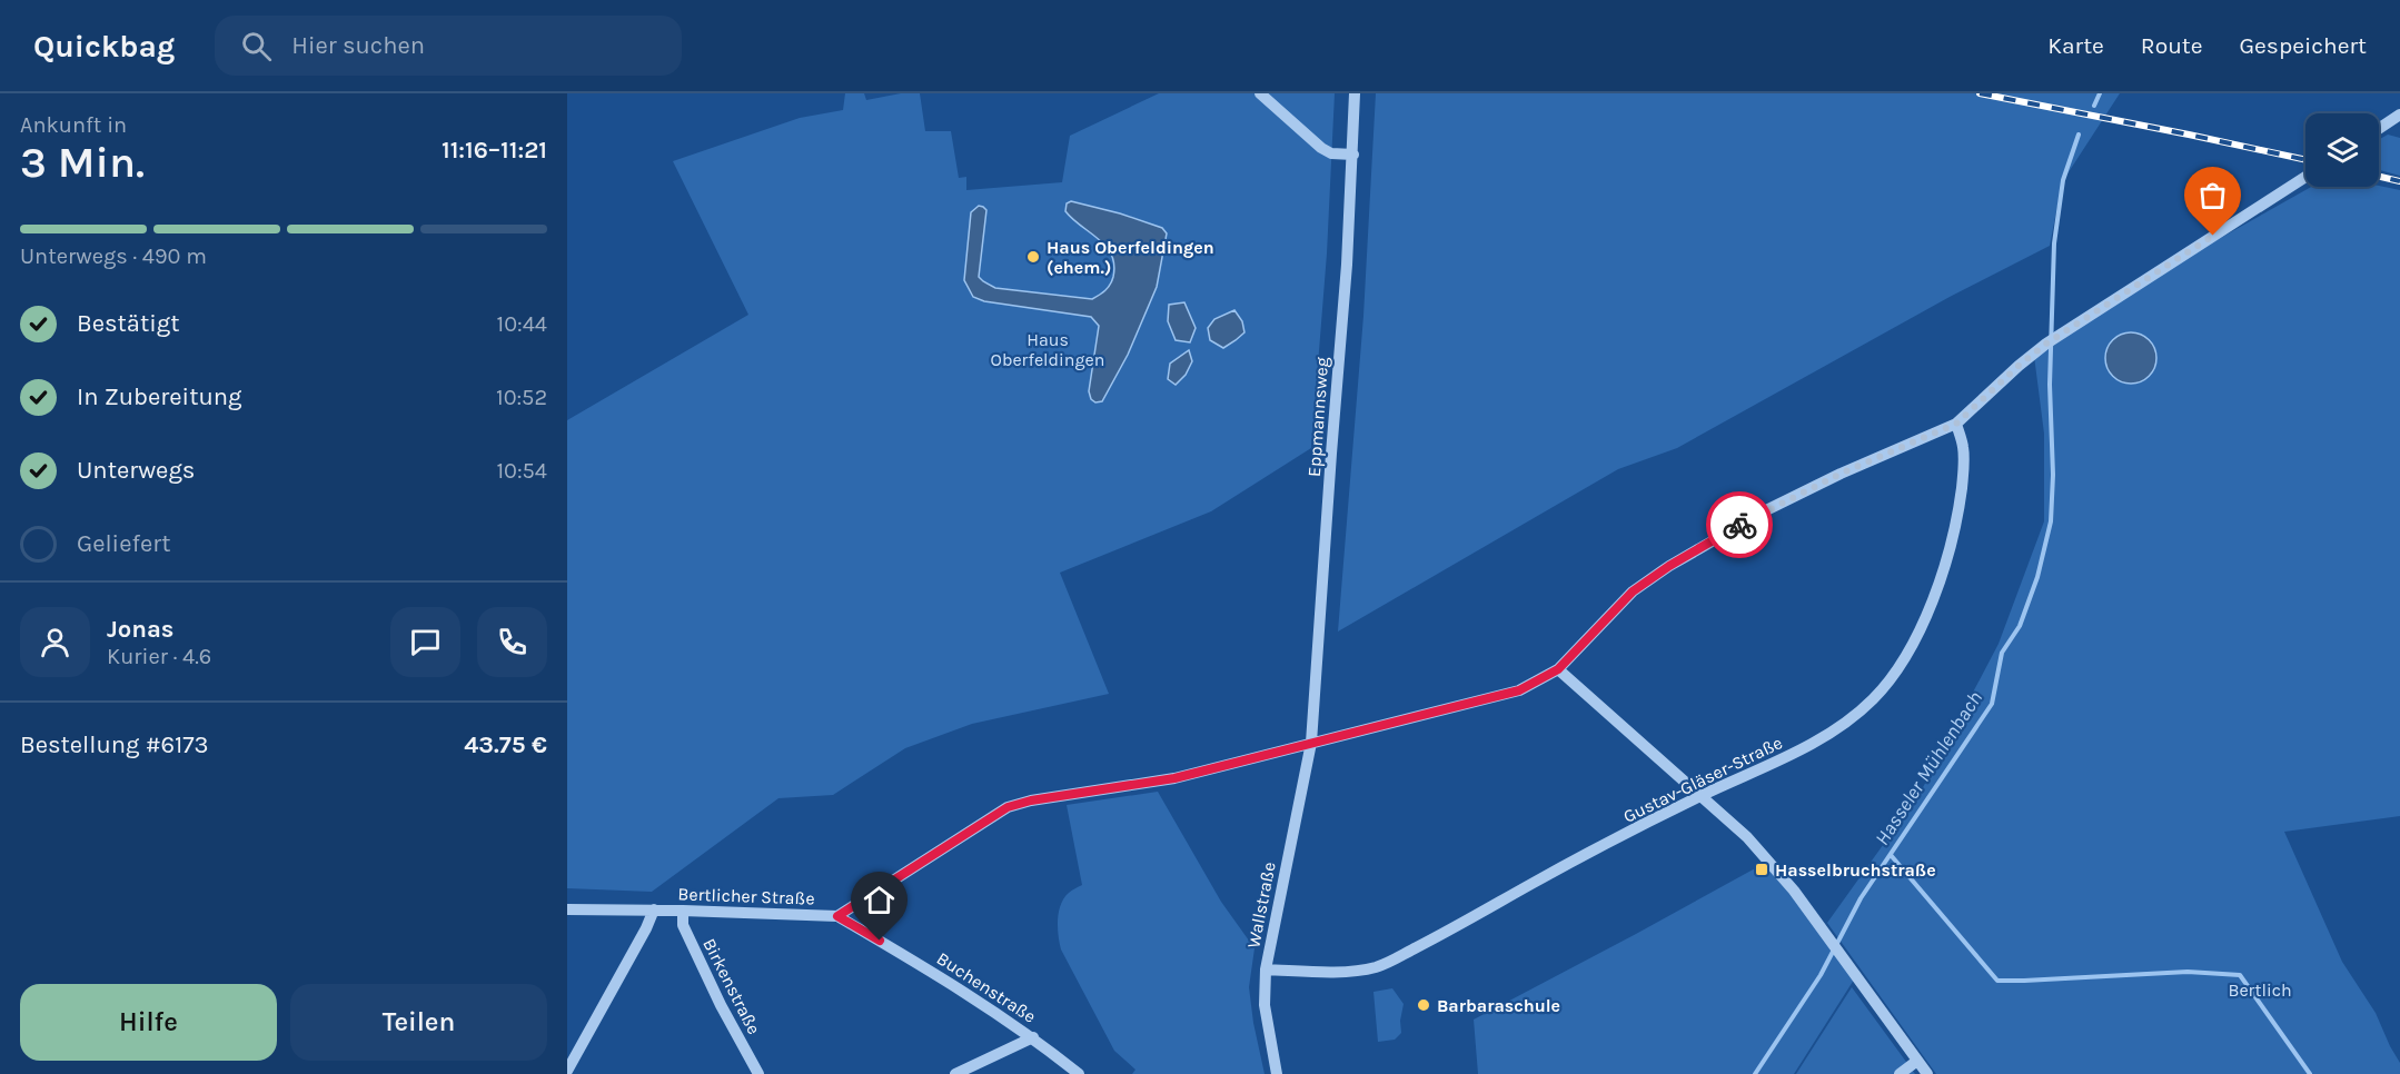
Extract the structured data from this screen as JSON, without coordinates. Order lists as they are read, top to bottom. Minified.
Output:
{"streets":{"street":["Eppmannsweg","Gustav-Gläser-Straße","Bertlicher Straße","Wallstraße","Birkenstraße","Buchenstraße"]},"crossings":[["Eppmannsweg","Bertlicher Straße"],["Eppmannsweg","Wallstraße"],["Gustav-Gläser-Straße","Bertlicher Straße"],["Gustav-Gläser-Straße","Wallstraße"],["Bertlicher Straße","Wallstraße"],["Bertlicher Straße","Birkenstraße"],["Bertlicher Straße","Buchenstraße"]],"water":["Hasseler Mühlenbach"],"parks":["Haus Oberfeldingen","Bertlich"],"places":{"other":["Haus Oberfeldingen (ehem.)","Barbaraschule"],"transit":["Hasselbruchstraße"]},"page":{"header":"Quickbag","search":"Hier suchen","nav":["Karte","Route","Gespeichert"],"heading":["3 Min.","Ankunft in","11:16–11:21"],"panel":["Jonas","Kurier · 4.6","Bestellung #6173","43.75 €"],"bar":"Unterwegs · 490 m","list":[["Bestätigt","10:44"],["In Zubereitung","10:52"],["Unterwegs","10:54"],"Geliefert"],"buttons":["Hilfe","Teilen"]}}
